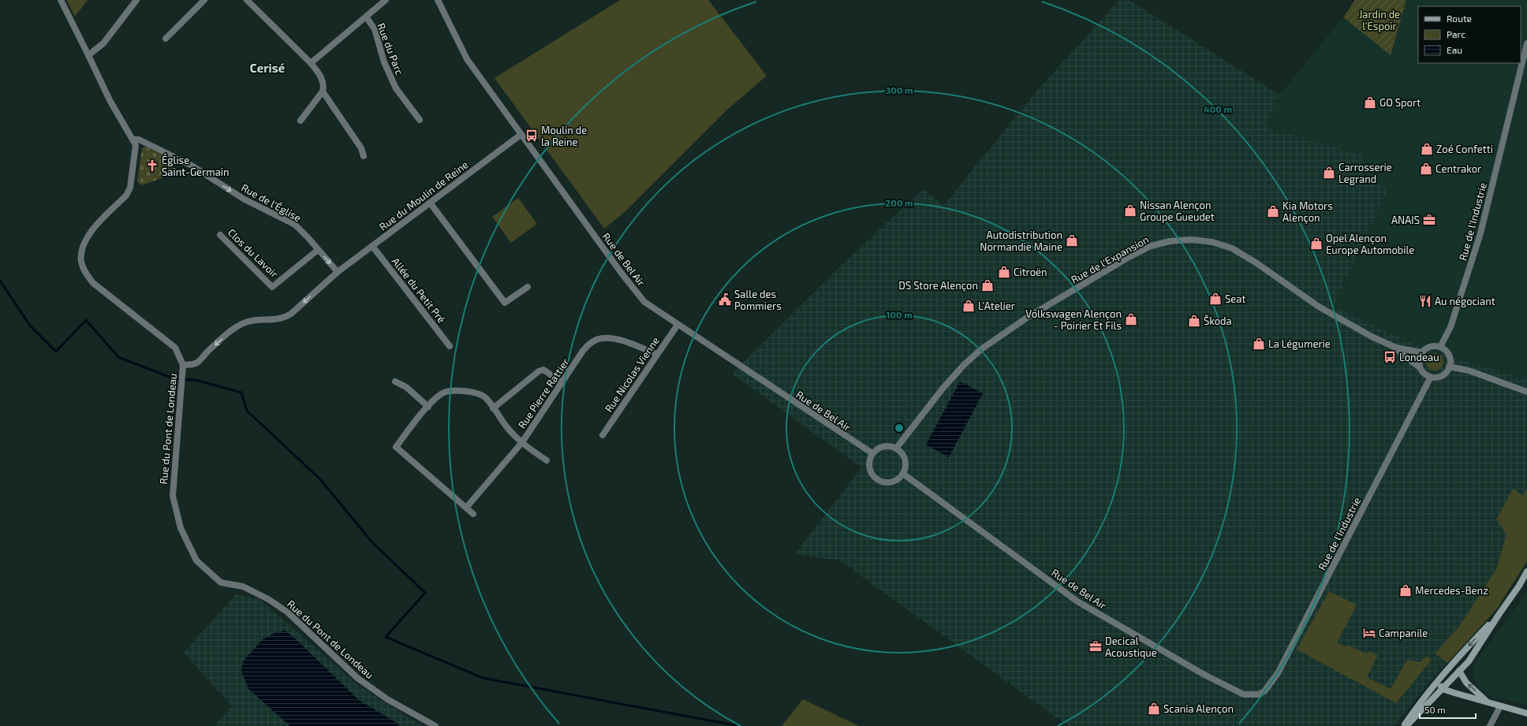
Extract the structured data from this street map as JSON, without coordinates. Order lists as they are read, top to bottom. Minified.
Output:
{"streets":{"street":["Rue du Parc","Rue du Moulin de Reine","Rue de l'Église","Rue de l'Industrie","Clos du Lavoir","Rue de Bel Air","Rue de l'Expansion","Allée du Petit Pré","Rue Nicolas Vienne","Rue Pierre Rattier","Rue du Pont de Londeau"]},"crossings":[["Rue du Moulin de Reine","Rue de l'Église"],["Rue du Moulin de Reine","Rue de Bel Air"],["Rue du Moulin de Reine","Allée du Petit Pré"],["Rue du Moulin de Reine","Rue du Pont de Londeau"],["Rue de l'Église","Clos du Lavoir"],["Rue de l'Église","Rue du Pont de Londeau"],["Rue de l'Industrie","Rue de Bel Air"],["Rue de l'Industrie","Rue de l'Expansion"],["Rue de Bel Air","Rue de l'Expansion"],["Rue de Bel Air","Rue Nicolas Vienne"],["Rue Nicolas Vienne","Rue Pierre Rattier"]],"one_way":["Rue du Moulin de Reine","Rue de l'Église"],"districts":["Cerisé"],"parks":["Jardin de l'Espoir"],"places":{"shop":["GO Sport","Zoé Confetti","Centrakor","Carrosserie Legrand","Nissan Alençon Groupe Gueudet","Kia Motors Alençon","Autodistribution Normandie Maine","Opel Alençon Europe Automobile","Citroën","DS Store Alençon","Seat","L'Atelier","Volkswagen Alençon - Poirier Et Fils","Škoda","La Légumerie","Mercedes-Benz","Scania Alençon"],"bus stop":["Moulin de la Reine","Londeau"],"church":["Église Saint-Germain"],"office":["ANAIS","Decical Acoustique"],"public building":["Salle des Pommiers"],"restaurant":["Au négociant"],"hotel":["Campanile"]},"legend":["Route","Parc","Eau"],"scale_bar":"50 m","rings":["300 m","400 m","200 m","100 m"]}
